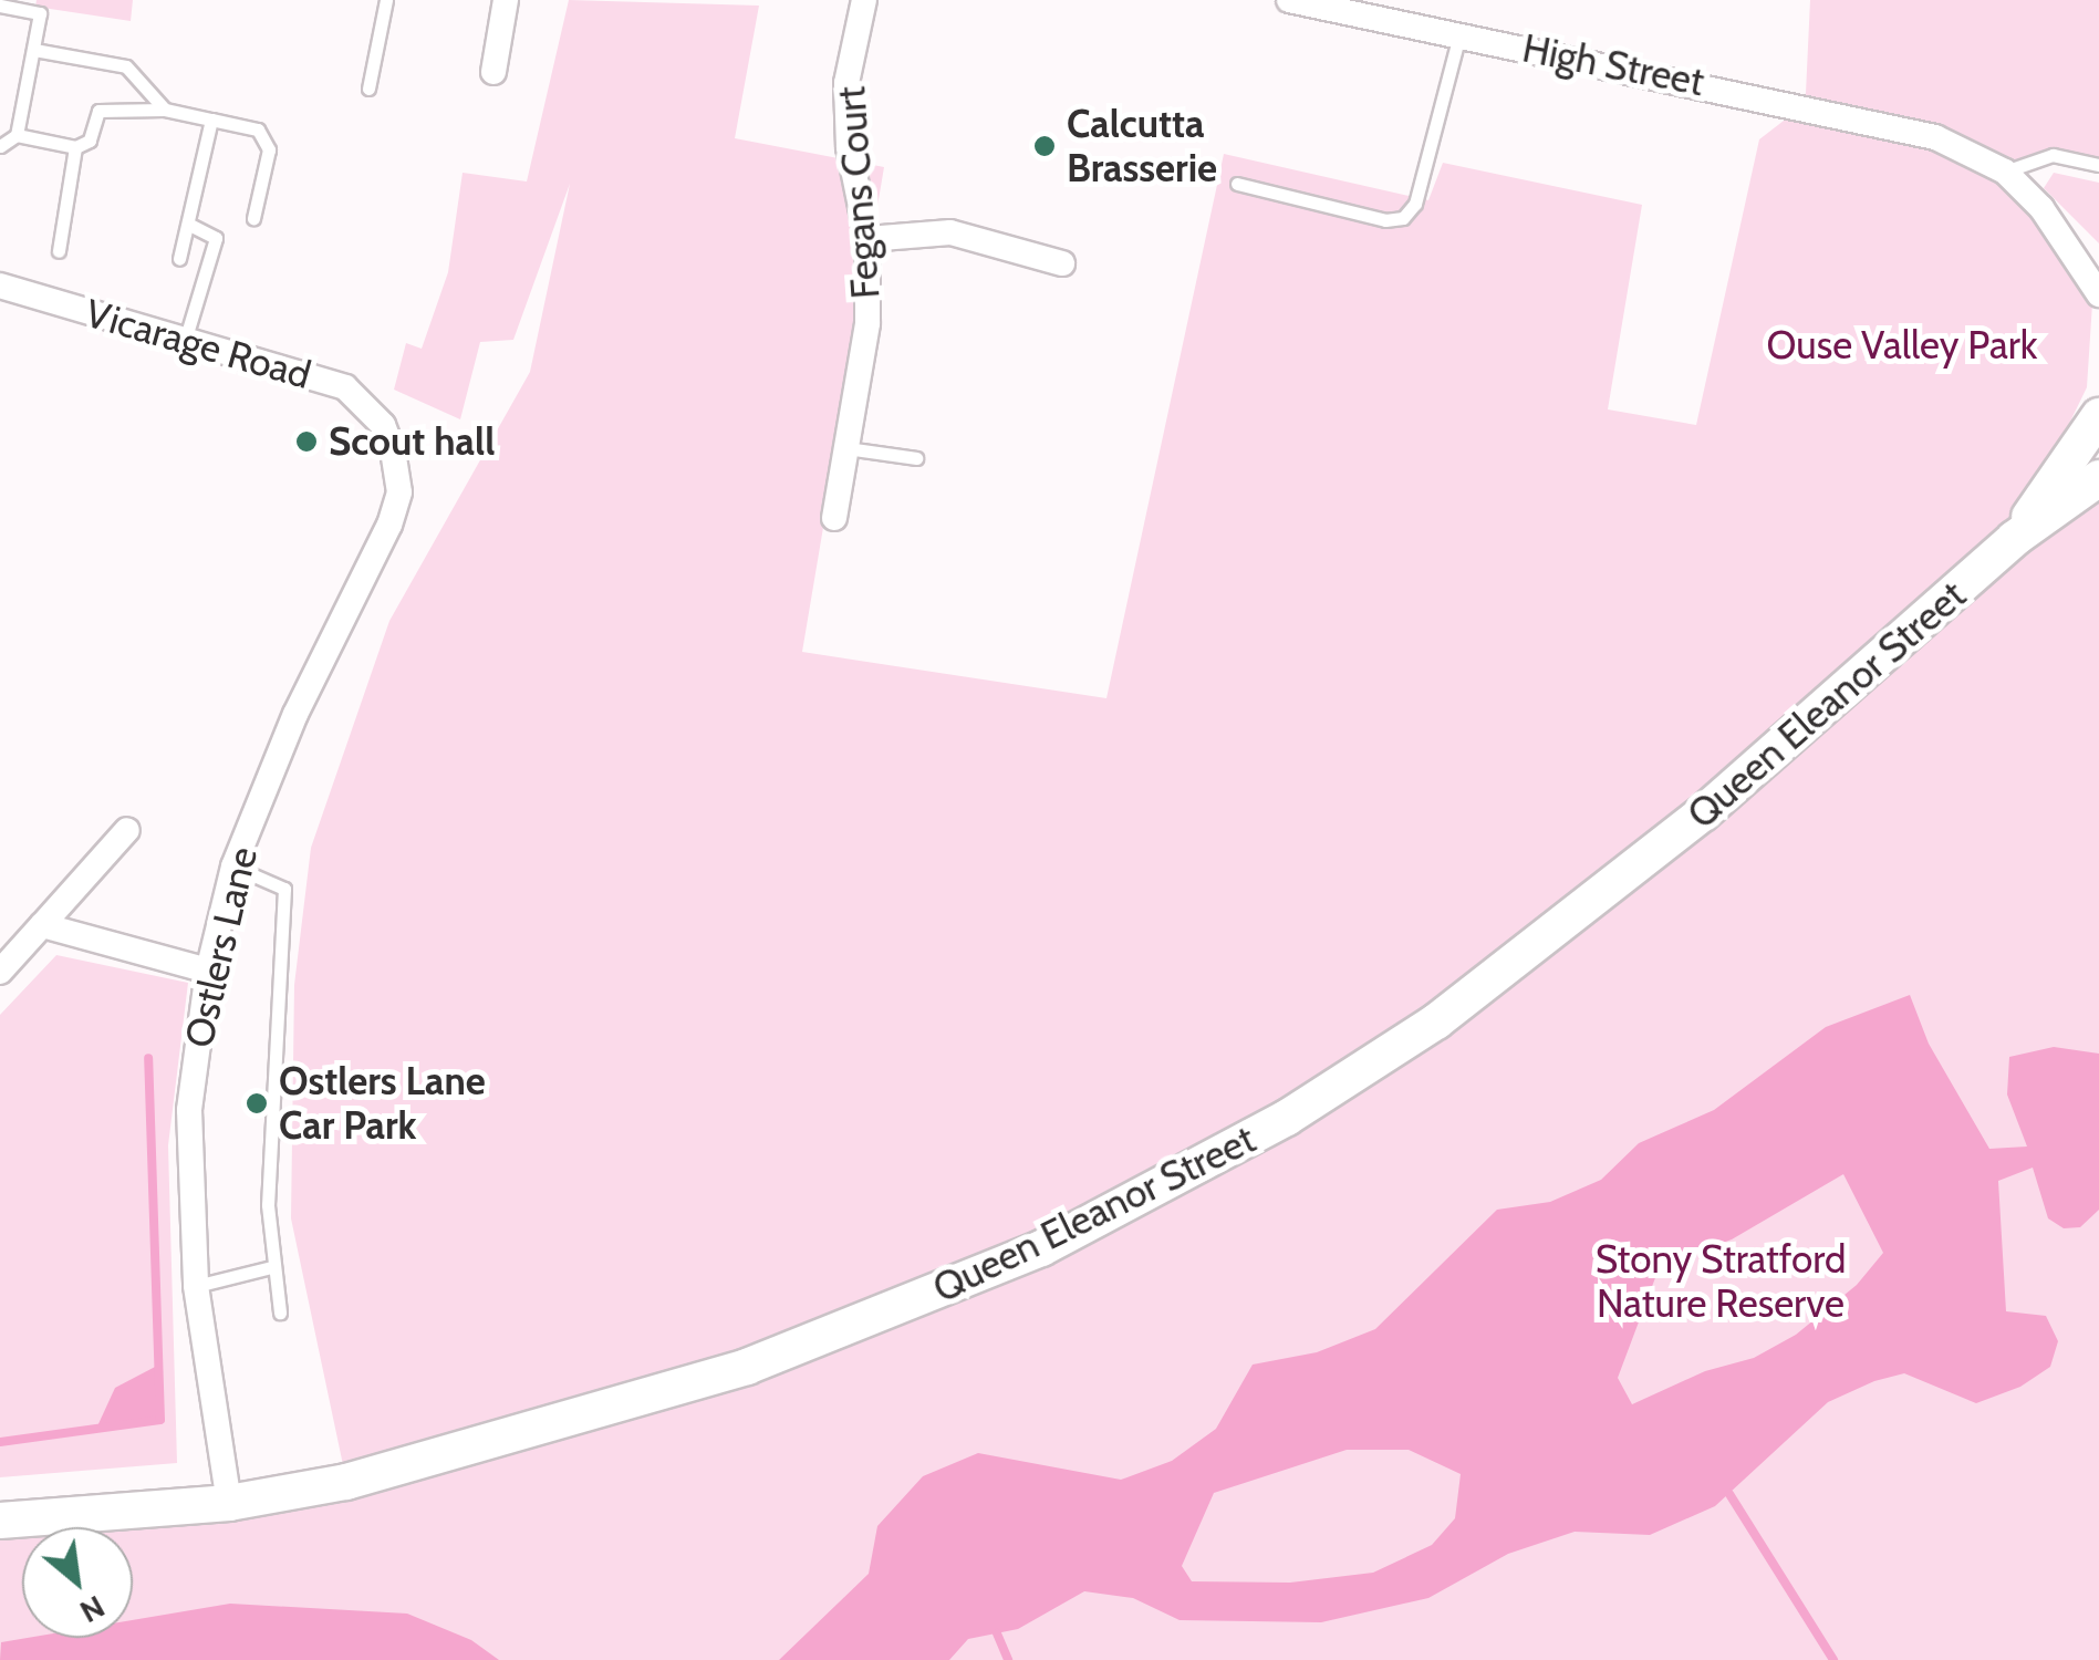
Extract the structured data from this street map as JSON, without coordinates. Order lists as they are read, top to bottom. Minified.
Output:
{"streets":{"street":["High Street","Fegans Court","Vicarage Road","Queen Eleanor Street","Ostlers Lane"]},"crossings":[["Vicarage Road","Ostlers Lane"],["Queen Eleanor Street","Ostlers Lane"]],"parks":["Ouse Valley Park","Stony Stratford Nature Reserve"],"places":["Calcutta Brasserie","Scout hall","Ostlers Lane Car Park"],"north":"bottom right"}
